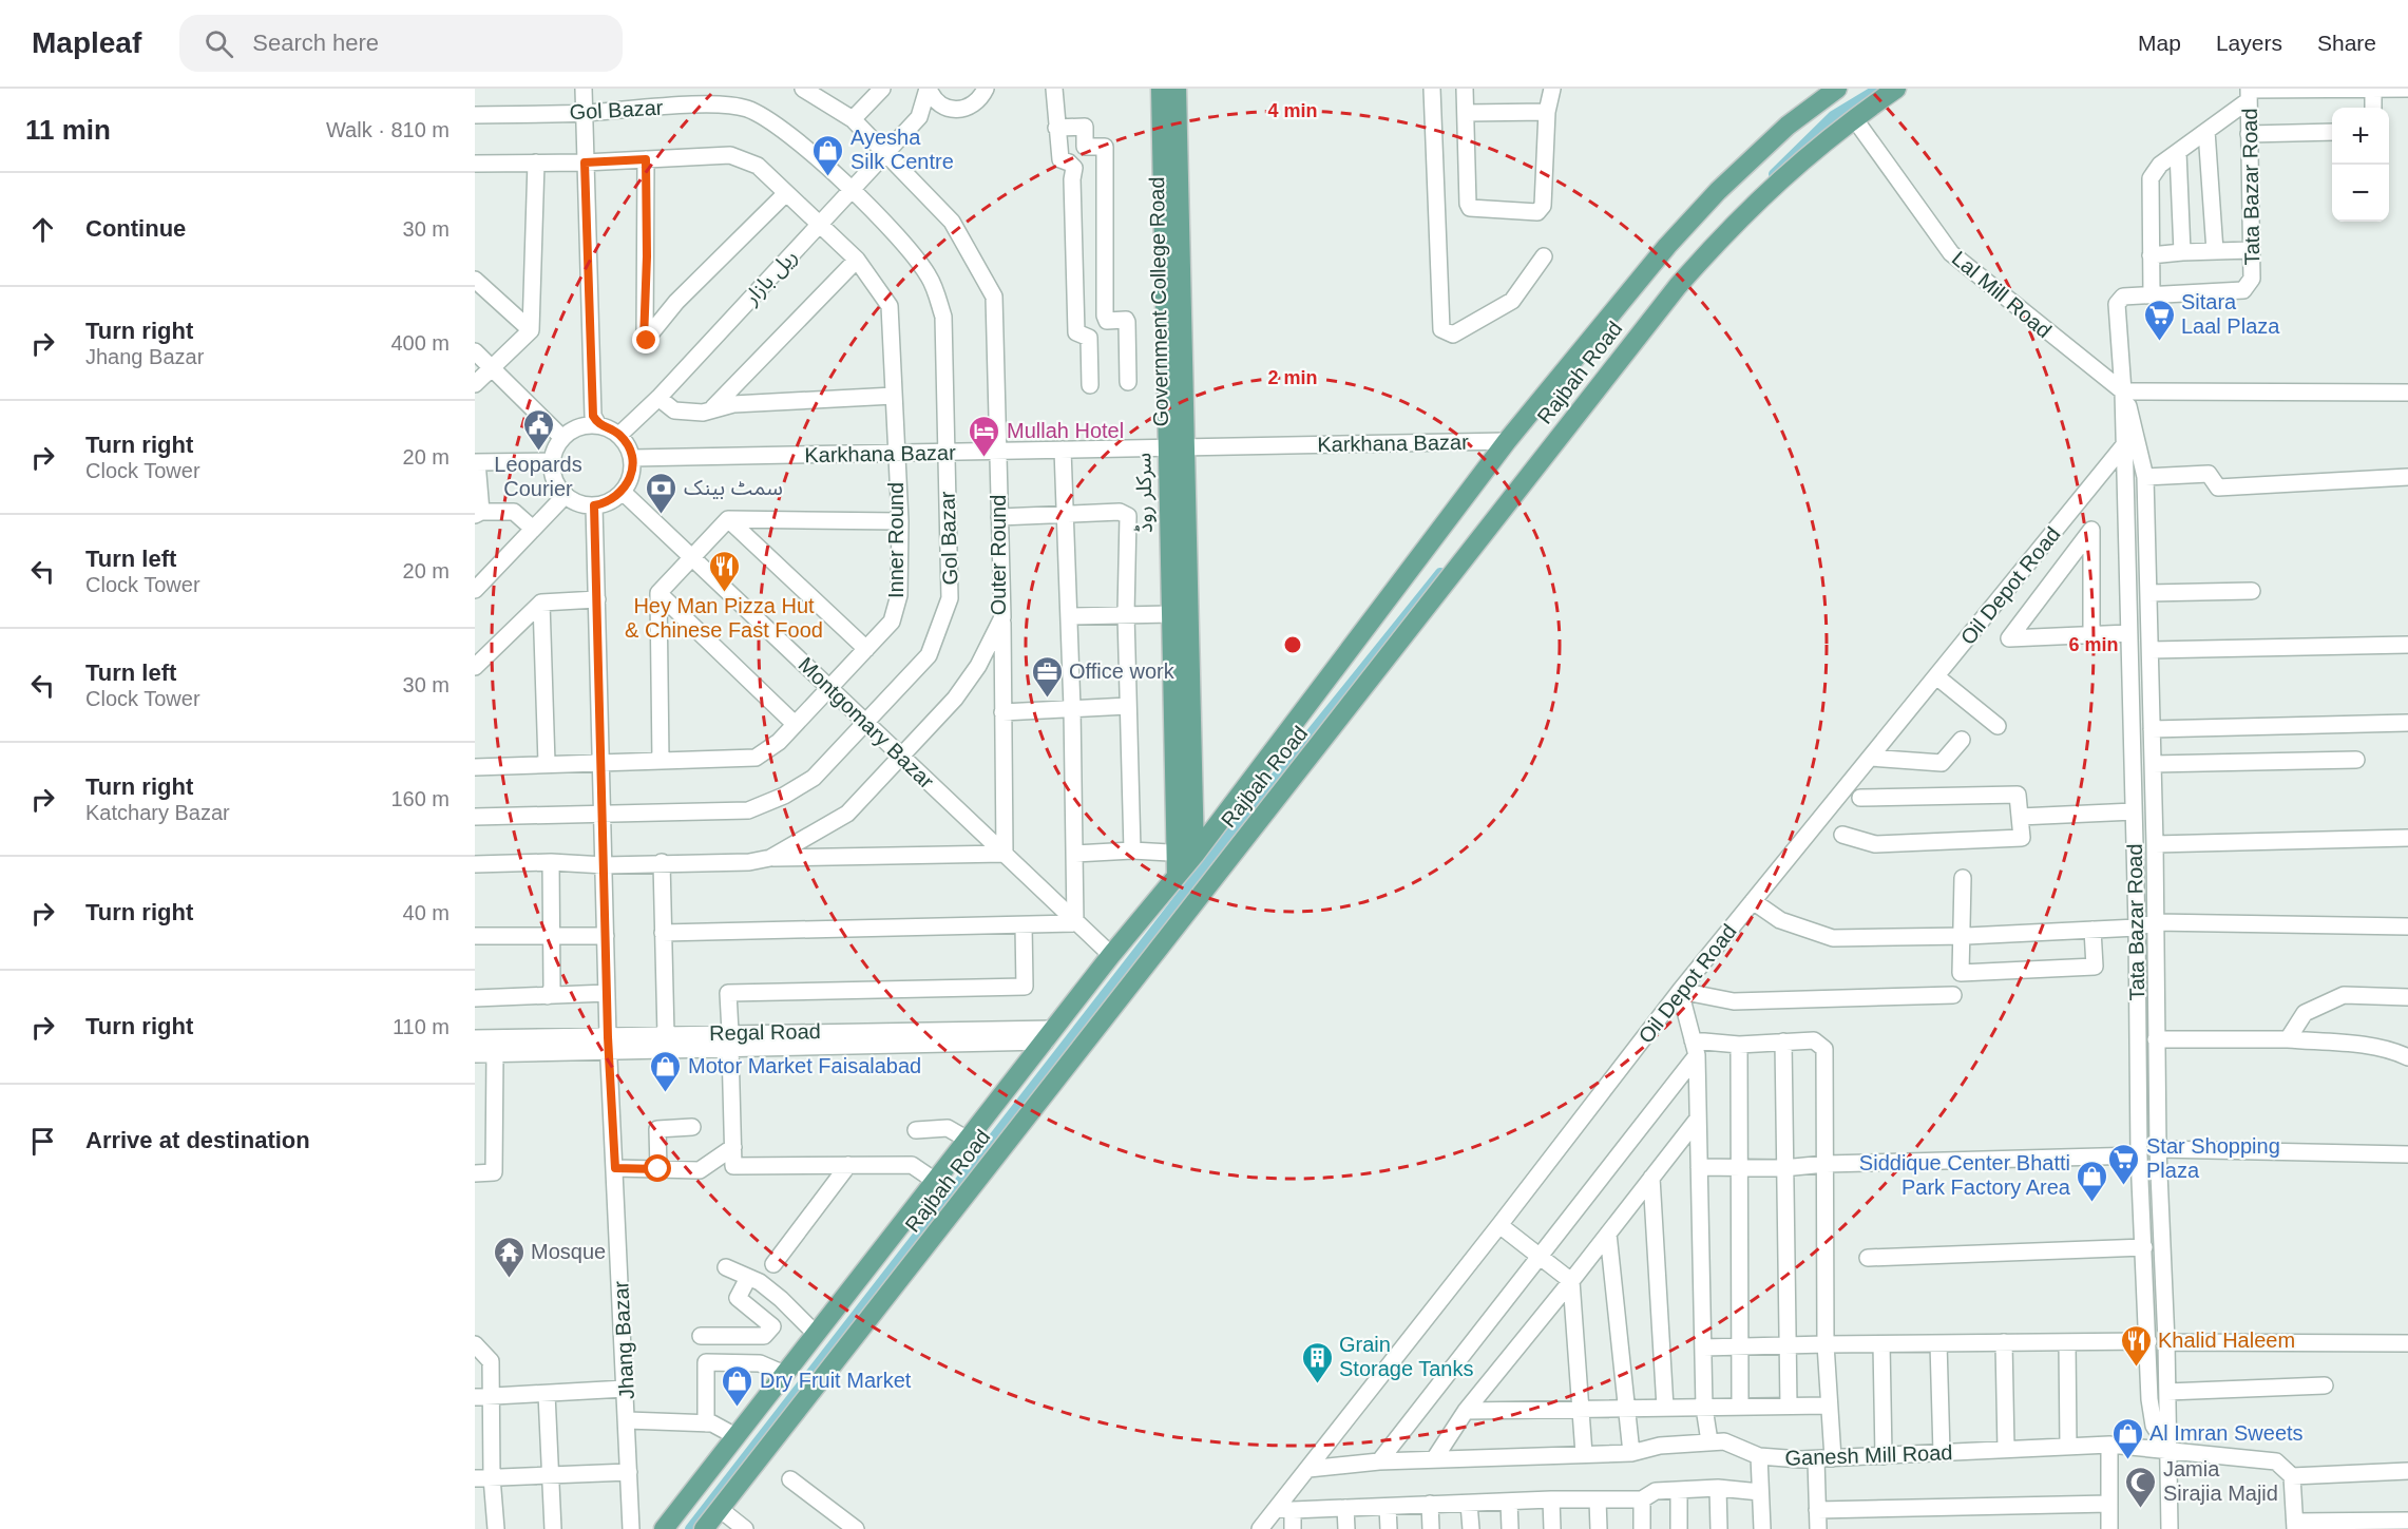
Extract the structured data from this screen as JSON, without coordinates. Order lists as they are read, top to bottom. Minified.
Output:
{"streets":{"main road":["Government College Road","Rajbah Road","سرکلر روڈ"],"street":["Gol Bazar","Tata Bazar Road","ریل بازار","Lal Mill Road","Karkhana Bazar","Inner Round","Outer Round","Oil Depot Road","Montgomary Bazar","Regal Road","Jhang Bazar","Ganesh Mill Road"]},"crossings":[["Gol Bazar","ریل بازار"],["Gol Bazar","Karkhana Bazar"],["Gol Bazar","Montgomary Bazar"],["Gol Bazar","Jhang Bazar"],["Tata Bazar Road","Lal Mill Road"],["Tata Bazar Road","Oil Depot Road"],["Tata Bazar Road","Ganesh Mill Road"],["ریل بازار","Karkhana Bazar"],["ریل بازار","Inner Round"],["ریل بازار","Outer Round"],["ریل بازار","Montgomary Bazar"],["ریل بازار","Jhang Bazar"],["Lal Mill Road","Rajbah Road"],["Government College Road","Rajbah Road"],["Government College Road","Karkhana Bazar"],["Government College Road","سرکلر روڈ"],["Rajbah Road","Karkhana Bazar"],["Rajbah Road","سرکلر روڈ"],["Rajbah Road","Montgomary Bazar"],["Rajbah Road","Regal Road"],["Karkhana Bazar","سرکلر روڈ"],["Karkhana Bazar","Inner Round"],["Karkhana Bazar","Outer Round"],["Karkhana Bazar","Montgomary Bazar"],["Karkhana Bazar","Jhang Bazar"],["Inner Round","Montgomary Bazar"],["Inner Round","Jhang Bazar"],["Outer Round","Montgomary Bazar"],["Outer Round","Jhang Bazar"],["Oil Depot Road","Ganesh Mill Road"],["Montgomary Bazar","Jhang Bazar"],["Regal Road","Jhang Bazar"]],"places":{"shop":["Ayesha Silk Centre","Motor Market Faisalabad","Siddique Center Bhatti Park Factory Area","Dry Fruit Market","Al Imran Sweets"],"supermarket":["Sitara Laal Plaza","Star Shopping Plaza"],"public building":["Leopards Courier"],"hotel":["Mullah Hotel"],"bank":["سمٹ بینک"],"restaurant":["Hey Man Pizza Hut & Chinese Fast Food","Khalid Haleem"],"office":["Office work"],"temple":["Mosque"],"building":["Grain Storage Tanks"],"mosque":["Jamia Sirajia Majid"]},"page":{"header":"Mapleaf","search":"Search here","nav":["Map","Layers","Share"],"heading":["11 min","Walk · 810 m"],"map_buttons":["+","−"],"list":[["Continue","30 m"],["Turn right","Jhang Bazar","400 m"],["Turn right","Clock Tower","20 m"],["Turn left","Clock Tower","20 m"],["Turn left","Clock Tower","30 m"],["Turn right","Katchary Bazar","160 m"],["Turn right","40 m"],["Turn right","110 m"],"Arrive at destination"]},"rings":["4 min","2 min","6 min"]}
